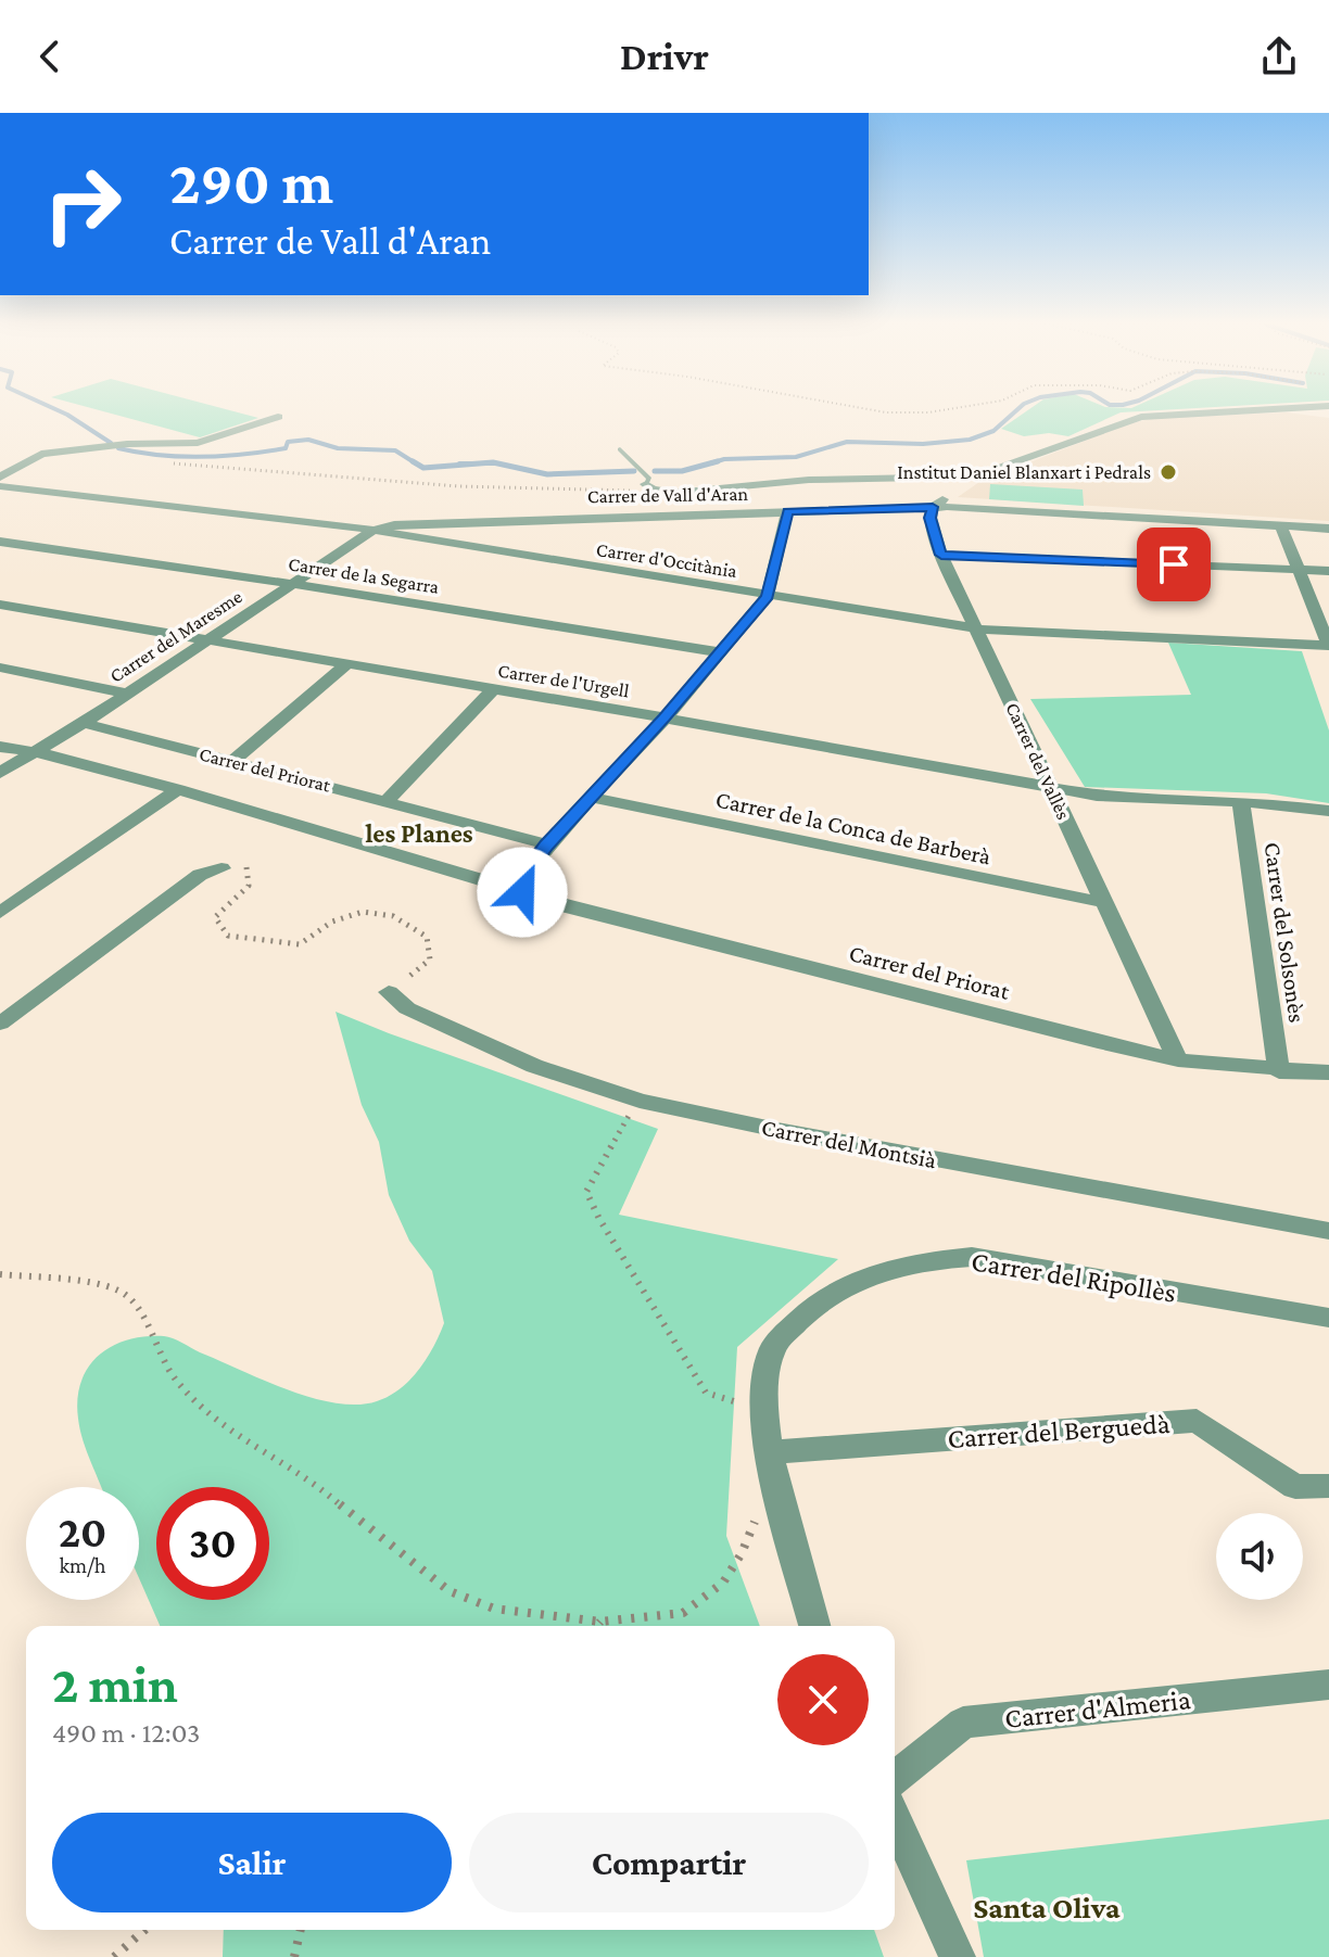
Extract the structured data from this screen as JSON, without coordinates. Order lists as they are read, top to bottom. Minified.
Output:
{"streets":{"street":["Carrer de Vall d'Aran","Carrer d'Occitània","Carrer de la Segarra","Carrer del Maresme","Carrer de l'Urgell","Carrer del Vallès","Carrer del Priorat","Carrer de la Conca de Barberà","Carrer del Solsonès","Carrer del Montsià","Carrer del Ripollès","Carrer del Berguedà","Carrer d'Almeria"]},"crossings":[["Carrer de Vall d'Aran","Carrer d'Occitània"],["Carrer de Vall d'Aran","Carrer del Maresme"],["Carrer de Vall d'Aran","Carrer del Vallès"],["Carrer d'Occitània","Carrer del Maresme"],["Carrer d'Occitània","Carrer del Vallès"],["Carrer de la Segarra","Carrer del Maresme"],["Carrer del Maresme","Carrer de l'Urgell"],["Carrer del Maresme","Carrer del Priorat"],["Carrer de l'Urgell","Carrer del Vallès"],["Carrer de l'Urgell","Carrer del Solsonès"],["Carrer del Vallès","Carrer del Priorat"],["Carrer del Vallès","Carrer de la Conca de Barberà"],["Carrer del Priorat","Carrer del Solsonès"],["Carrer del Ripollès","Carrer del Berguedà"]],"districts":["les Planes","Santa Oliva"],"places":["Institut Daniel Blanxart i Pedrals"],"page":{"header":"Drivr","turn":["290 m","Carrer de Vall d'Aran"],"speed":"20 km/h","limit":"30","heading":["2 min","490 m · 12:03"],"buttons":["Salir","Compartir"]}}
